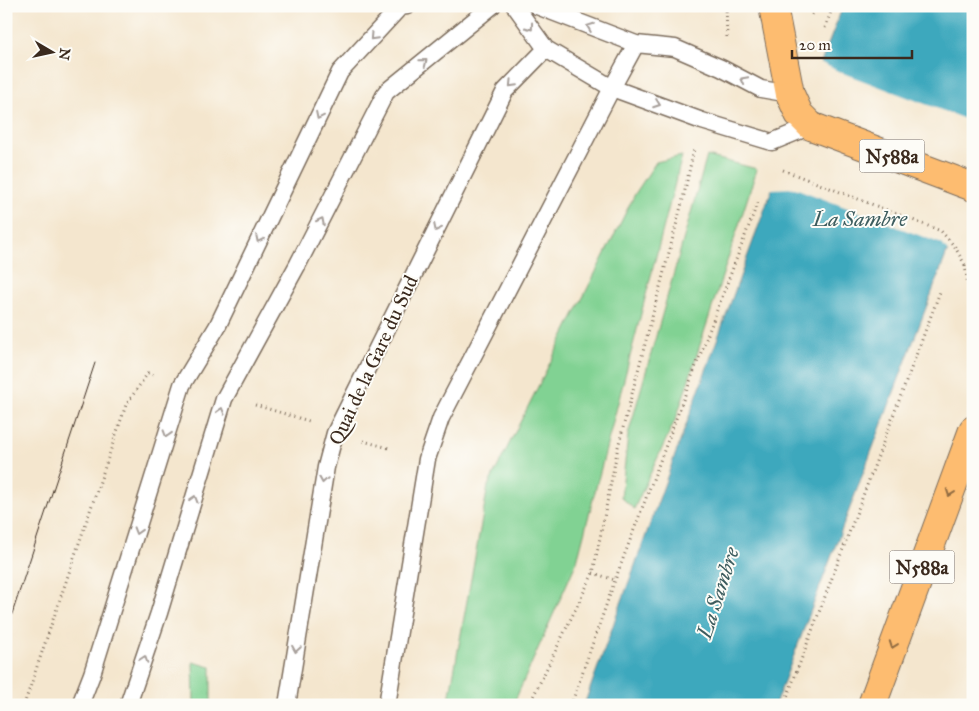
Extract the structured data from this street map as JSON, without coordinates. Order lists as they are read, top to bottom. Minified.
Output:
{"streets":{"main road":["N588a"],"lane":["Quai de la Gare du Sud"]},"water":["La Sambre"],"scale_bar":"20 m","north":"right"}
